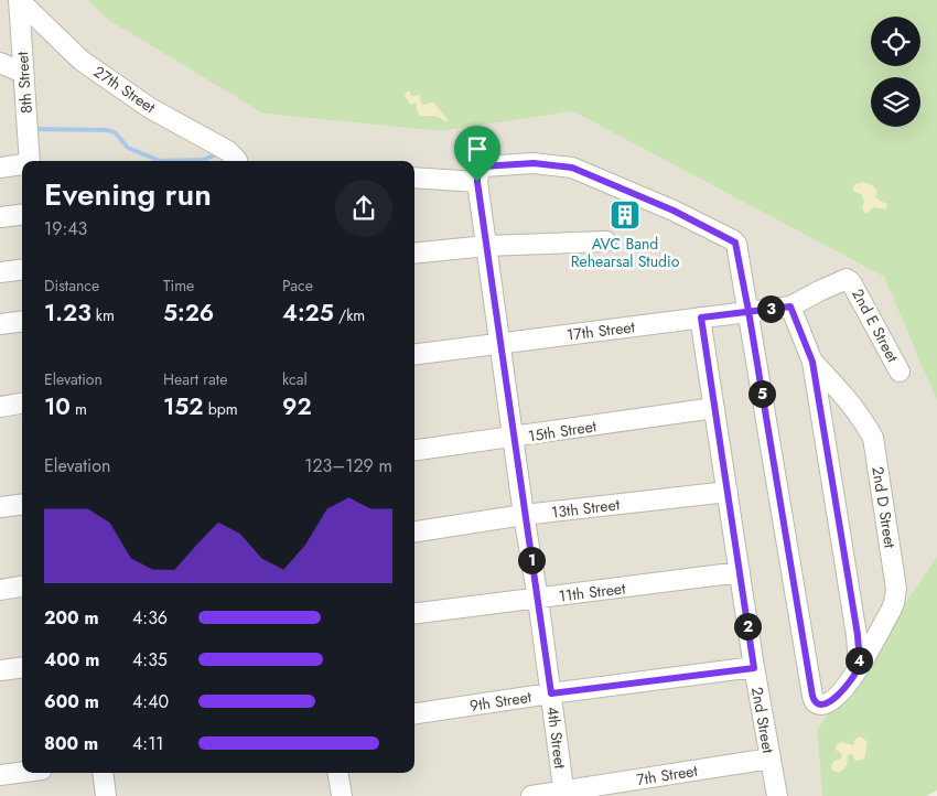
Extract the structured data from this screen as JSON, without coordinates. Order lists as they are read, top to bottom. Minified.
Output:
{"streets":{"street":["8th Street","27th Street","2nd E Street","17th Street","15th Street","2nd D Street","13th Street","11th Street","9th Street","2nd Street","4th Street","7th Street"]},"crossings":[["8th Street","27th Street"],["2nd E Street","17th Street"],["17th Street","2nd D Street"],["17th Street","2nd Street"],["17th Street","4th Street"],["15th Street","2nd Street"],["15th Street","4th Street"],["13th Street","2nd Street"],["13th Street","4th Street"],["11th Street","2nd Street"],["11th Street","4th Street"],["9th Street","2nd Street"],["9th Street","4th Street"],["2nd Street","7th Street"],["4th Street","7th Street"]],"places":{"building":["AVC Band Rehearsal Studio"]},"page":{"heading":["Evening run","19:43"],"stats":[["Distance","1.23 km"],["Time","5:26"],["Pace","4:25 /km"],["Elevation","10 m"],["Heart rate","152 bpm"],["kcal","92"]],"pins":["3","5","1","2","4"],"chart":["Elevation","123–129 m"],"list":[{"name":"200 m","note":"4:36"},{"name":"400 m","note":"4:35"},{"name":"600 m","note":"4:40"},{"name":"800 m","note":"4:11"}]}}
